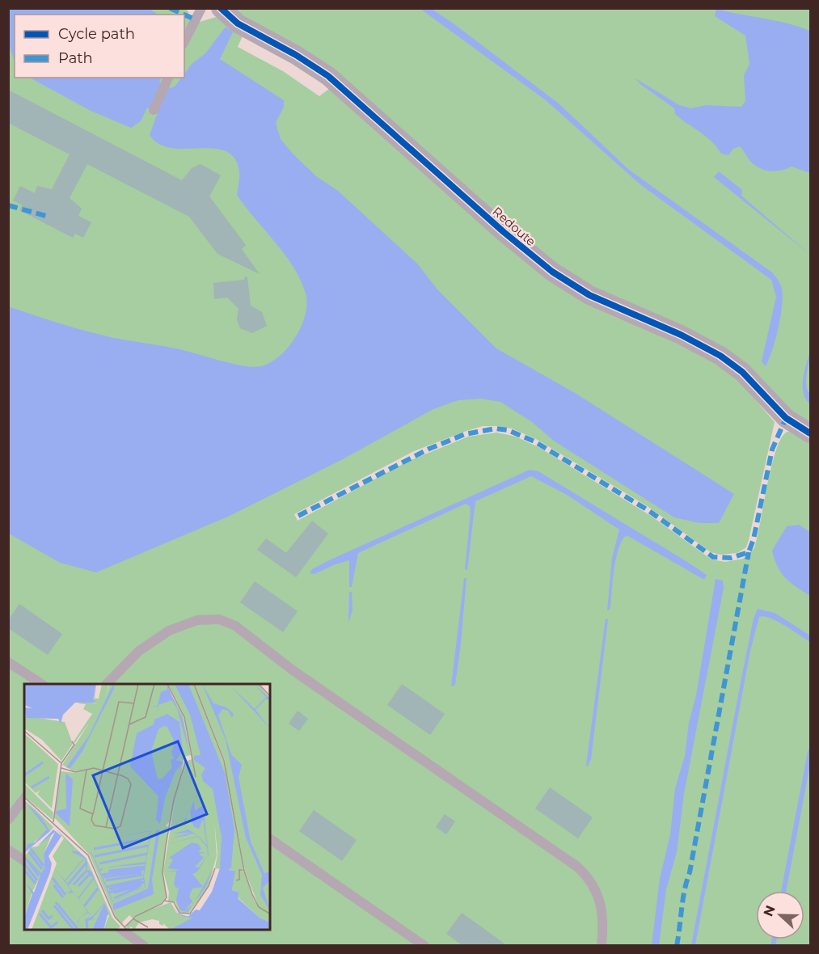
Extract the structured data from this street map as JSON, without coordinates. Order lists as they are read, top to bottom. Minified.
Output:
{"streets":{"street":["Redoute"]},"legend":["Cycle path","Path"],"north":"left"}
